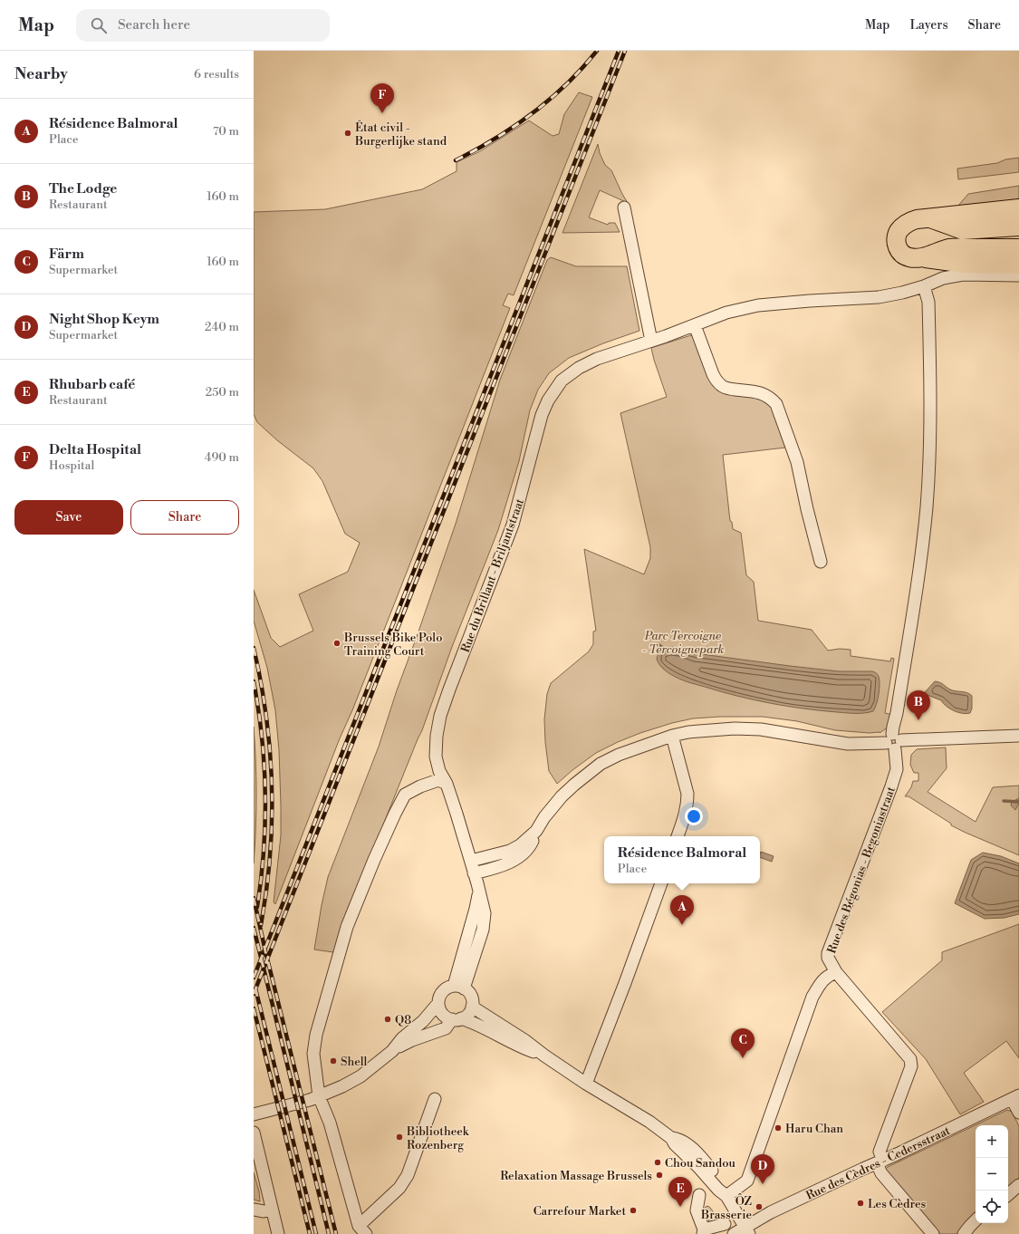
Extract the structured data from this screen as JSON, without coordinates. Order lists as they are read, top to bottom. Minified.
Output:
{"streets":{"street":["Rue du Brillant - Briljantstraat","Rue des Bégonias - Begoniastraat","Rue des Cèdres - Cedersstraat"]},"crossings":[["Rue du Brillant - Briljantstraat","Rue des Bégonias - Begoniastraat"]],"parks":["Parc Tercoigne - Tercoignepark"],"places":["État civil - Burgerlijke stand","Brussels Bike Polo Training Court","Q8","Shell","Haru Chan","Bibliotheek Rozenberg","Chou Sandou","Relaxation Massage Brussels","Les Cèdres","ÔZ Brasserie","Carrefour Market"],"page":{"header":"Map","search":"Search here","nav":["Map","Layers","Share"],"heading":["Nearby","6 results"],"pins":["F","B","A","C","D","E"],"list":[{"mark":"A","name":"Résidence Balmoral","note":"Place","value":"70 m"},{"mark":"B","name":"The Lodge","note":"Restaurant","value":"160 m"},{"mark":"C","name":"Färm","note":"Supermarket","value":"160 m"},{"mark":"D","name":"Night Shop Keym","note":"Supermarket","value":"240 m"},{"mark":"E","name":"Rhubarb café","note":"Restaurant","value":"250 m"},{"mark":"F","name":"Delta Hospital","note":"Hospital","value":"490 m"}],"buttons":["Save","Share"],"popup":["Résidence Balmoral","Place"],"map_buttons":["+","−"]}}
